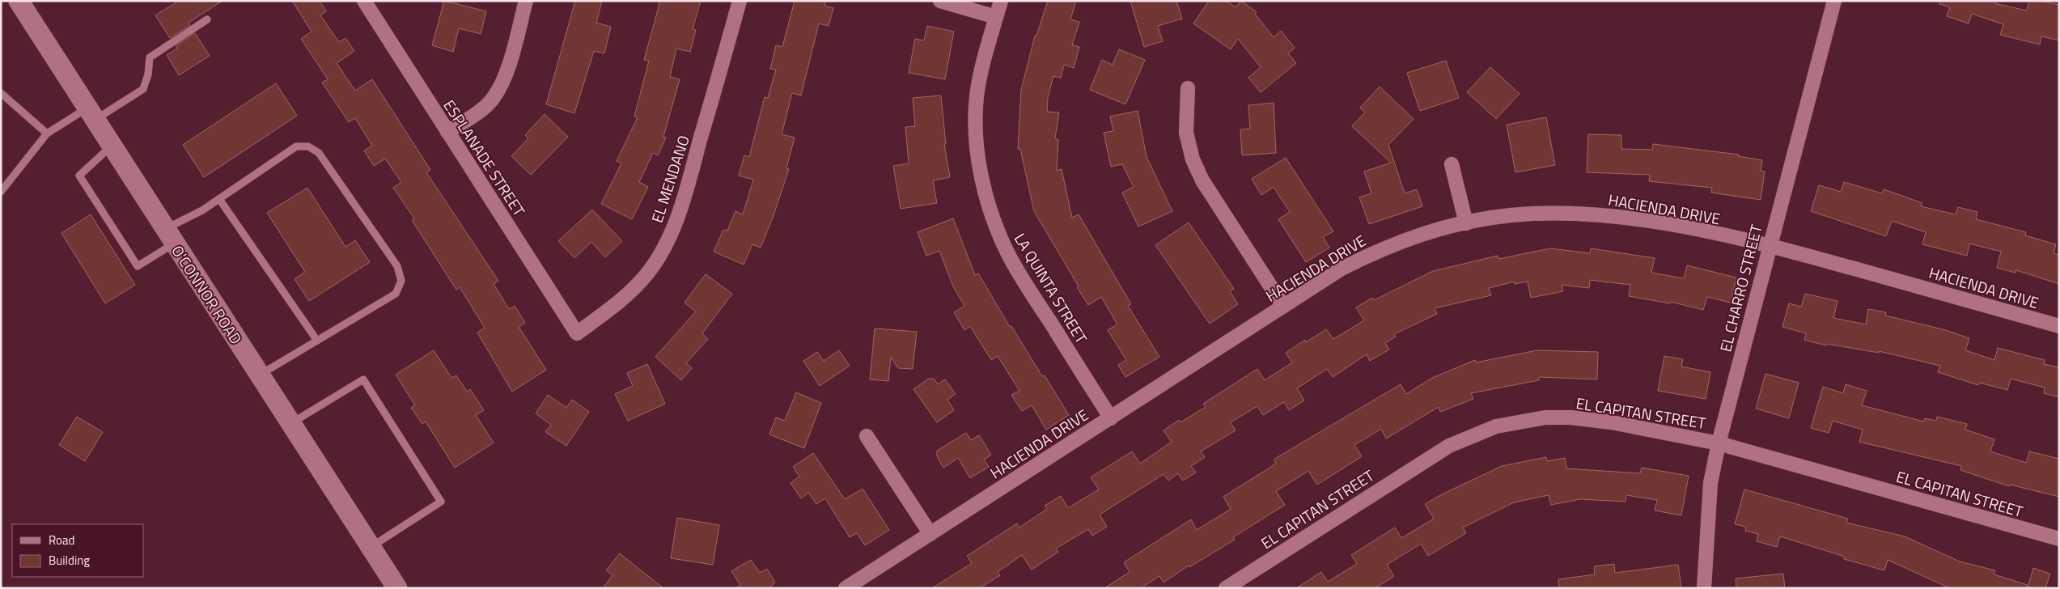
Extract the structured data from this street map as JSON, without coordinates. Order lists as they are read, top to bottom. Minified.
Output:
{"streets":{"main road":["O'CONNOR ROAD"],"street":["ESPLANADE STREET","EL MENDANO","HACIENDA DRIVE","LA QUINTA STREET","EL CHARRO STREET","EL CAPITAN STREET"]},"crossings":[["ESPLANADE STREET","EL MENDANO"],["HACIENDA DRIVE","LA QUINTA STREET"],["HACIENDA DRIVE","EL CHARRO STREET"],["EL CHARRO STREET","EL CAPITAN STREET"]],"legend":["Road","Building"]}
